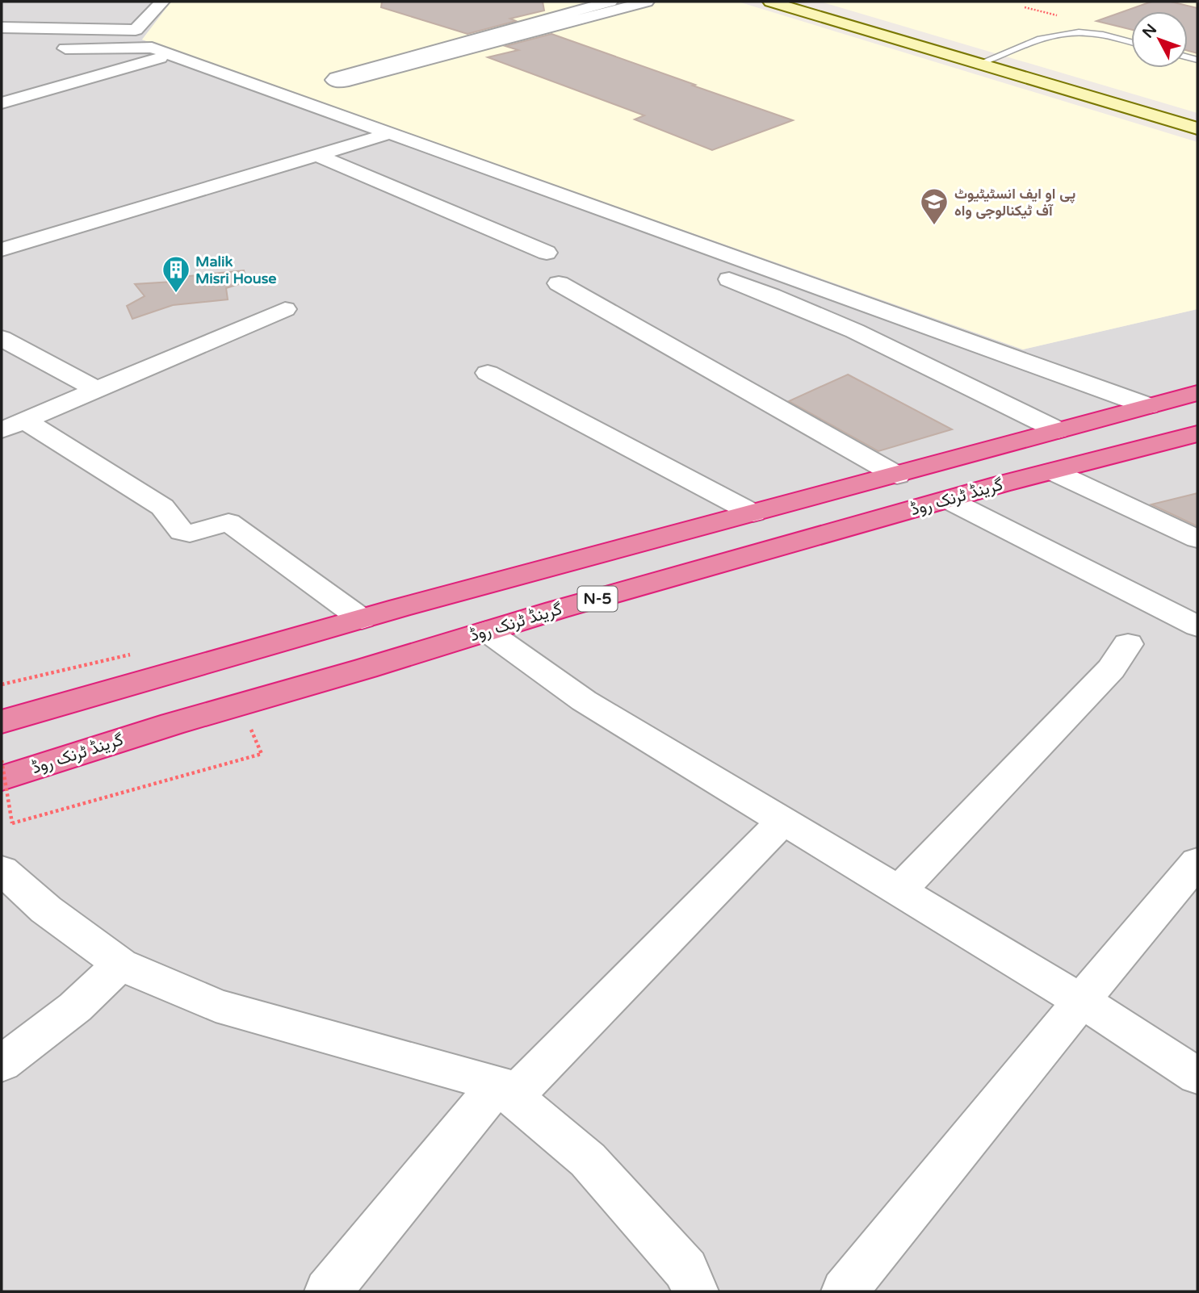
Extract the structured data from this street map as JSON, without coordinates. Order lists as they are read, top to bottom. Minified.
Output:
{"streets":{"highway":["گرینڈ ٹرنک روڈ","N-5"]},"places":{"school or university":["پی او ایف انسٹیٹیوٹ آف ٹیکنالوجی واہ"],"building":["Malik Misri House"]},"north":"top left"}
